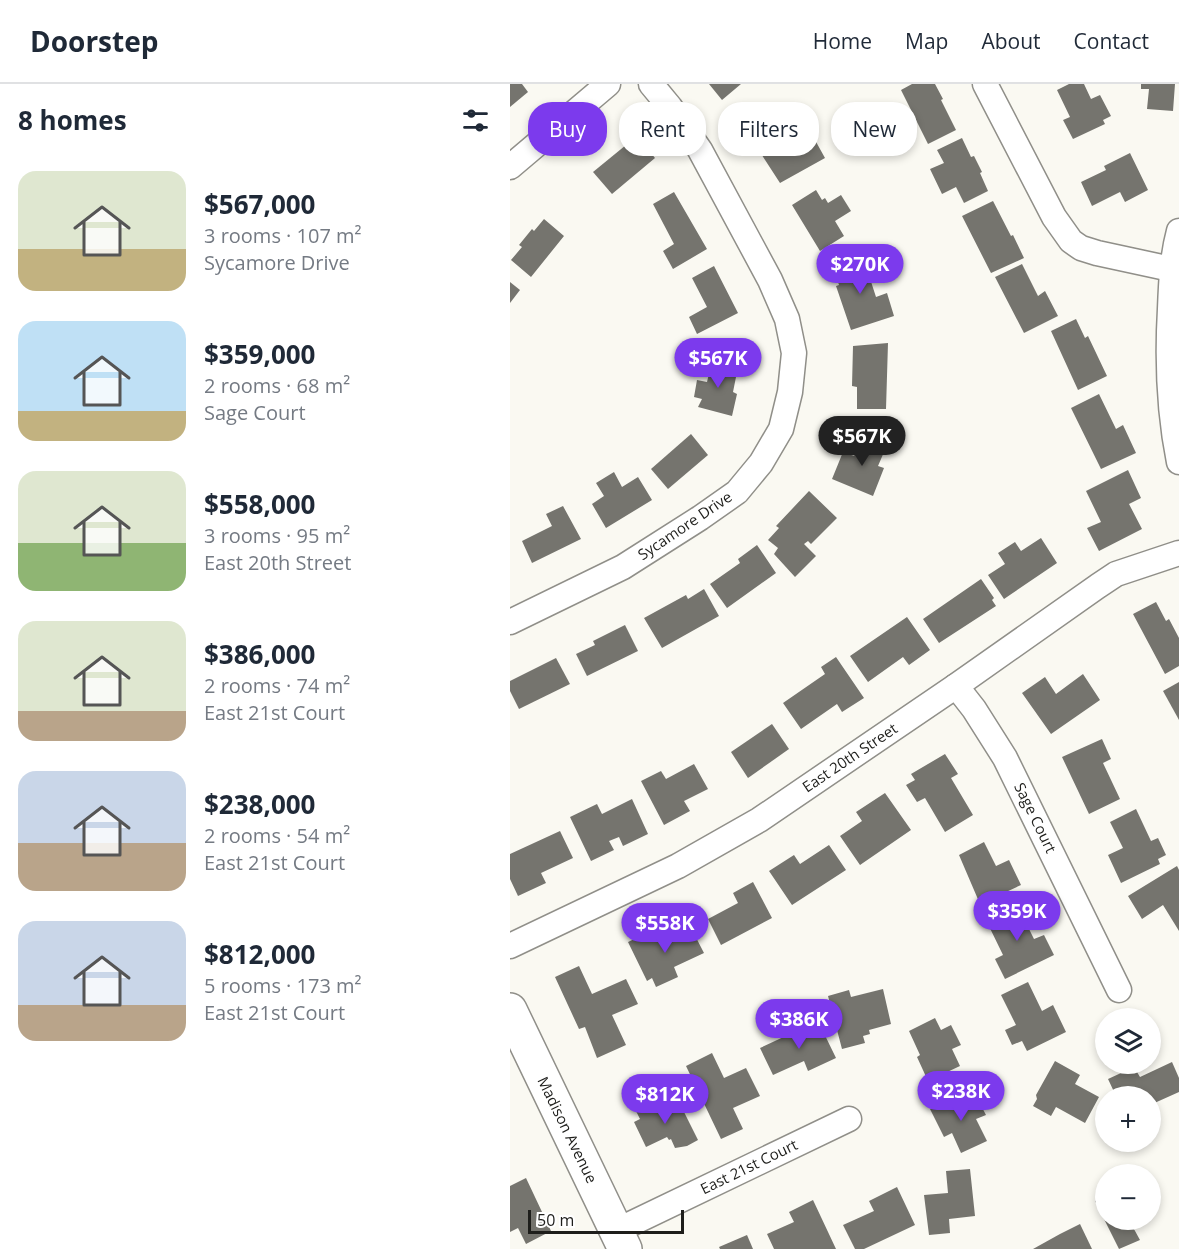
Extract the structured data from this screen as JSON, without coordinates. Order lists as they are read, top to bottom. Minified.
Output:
{"streets":{"main road":["Madison Avenue"],"street":["Sycamore Drive","East 20th Street","Sage Court","East 21st Court"]},"crossings":[["East 20th Street","Sage Court"],["Madison Avenue","East 21st Court"]],"scale_bar":"50 m","page":{"header":"Doorstep","nav":["Home","Map","About","Contact"],"heading":"8 homes","chip":["Buy","Rent","Filters","New"],"list":[{"name":"$567,000","note":"3 rooms · 107 m² · Sycamore Drive"},{"name":"$359,000","note":"2 rooms · 68 m² · Sage Court"},{"name":"$558,000","note":"3 rooms · 95 m² · East 20th Street"},{"name":"$386,000","note":"2 rooms · 74 m² · East 21st Court"},{"name":"$238,000","note":"2 rooms · 54 m² · East 21st Court"},{"name":"$812,000","note":"5 rooms · 173 m² · East 21st Court"}],"price":["$270K","$567K","$567K","$359K","$558K","$386K","$238K","$812K"],"map_buttons":["+","−"],"scale":"50 m"}}
